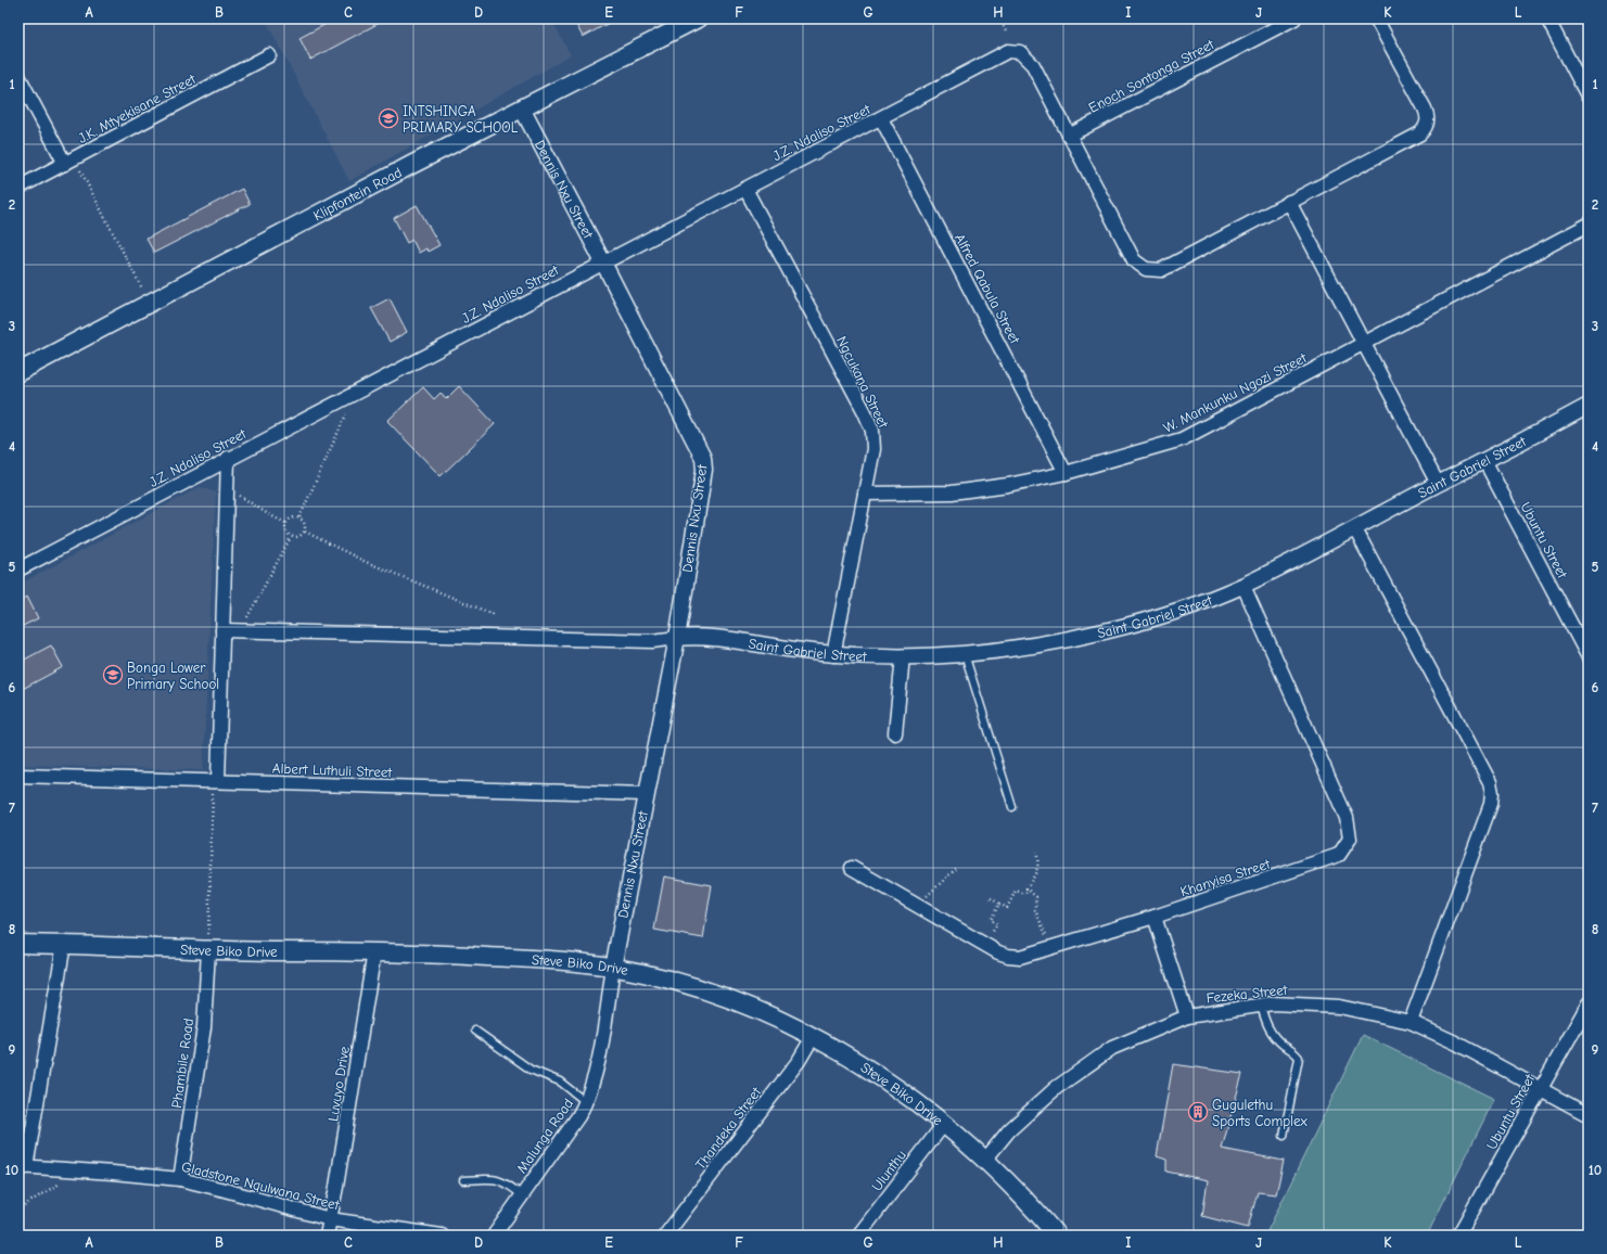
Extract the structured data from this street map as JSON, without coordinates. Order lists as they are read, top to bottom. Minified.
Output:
{"streets":{"main road":["Klipfontein Road","Steve Biko Drive"],"street":["Enoch Sontonga Street","J.K. Mtyekisane Street","J.Z. Ndaliso Street","Dennis Nxu Street","Alfred Qabula Street","Ngcukana Street","W. Mankunku Ngozi Street","Saint Gabriel Street","Ubuntu Street","Albert Luthuli Street","Khanyisa Street","Fezeka Street","Phambile Road","Luvuyo Drive","Thandeka Street","Malunga Road","Ulunthu","Gladstone Nqulwana Street"]},"crossings":[["Enoch Sontonga Street","J.Z. Ndaliso Street"],["J.Z. Ndaliso Street","Dennis Nxu Street"],["J.Z. Ndaliso Street","Alfred Qabula Street"],["J.Z. Ndaliso Street","Ngcukana Street"],["Dennis Nxu Street","Klipfontein Road"],["Dennis Nxu Street","Saint Gabriel Street"],["Dennis Nxu Street","Albert Luthuli Street"],["Dennis Nxu Street","Steve Biko Drive"],["Dennis Nxu Street","Malunga Road"],["Alfred Qabula Street","W. Mankunku Ngozi Street"],["Ngcukana Street","W. Mankunku Ngozi Street"],["Ngcukana Street","Saint Gabriel Street"],["Saint Gabriel Street","Ubuntu Street"],["Saint Gabriel Street","Khanyisa Street"],["Ubuntu Street","Fezeka Street"],["Steve Biko Drive","Fezeka Street"],["Steve Biko Drive","Phambile Road"],["Steve Biko Drive","Luvuyo Drive"],["Steve Biko Drive","Thandeka Street"],["Steve Biko Drive","Malunga Road"],["Steve Biko Drive","Ulunthu"],["Phambile Road","Gladstone Nqulwana Street"],["Luvuyo Drive","Gladstone Nqulwana Street"]],"places":{"school or university":["INTSHINGA PRIMARY SCHOOL","Bonga Lower Primary School"],"building":["Gugulethu Sports Complex"]},"grid":{"columns":["A","B","C","D","E","F","G","H","I","J","K","L"],"rows":["1","2","3","4","5","6","7","8","9","10"]}}
